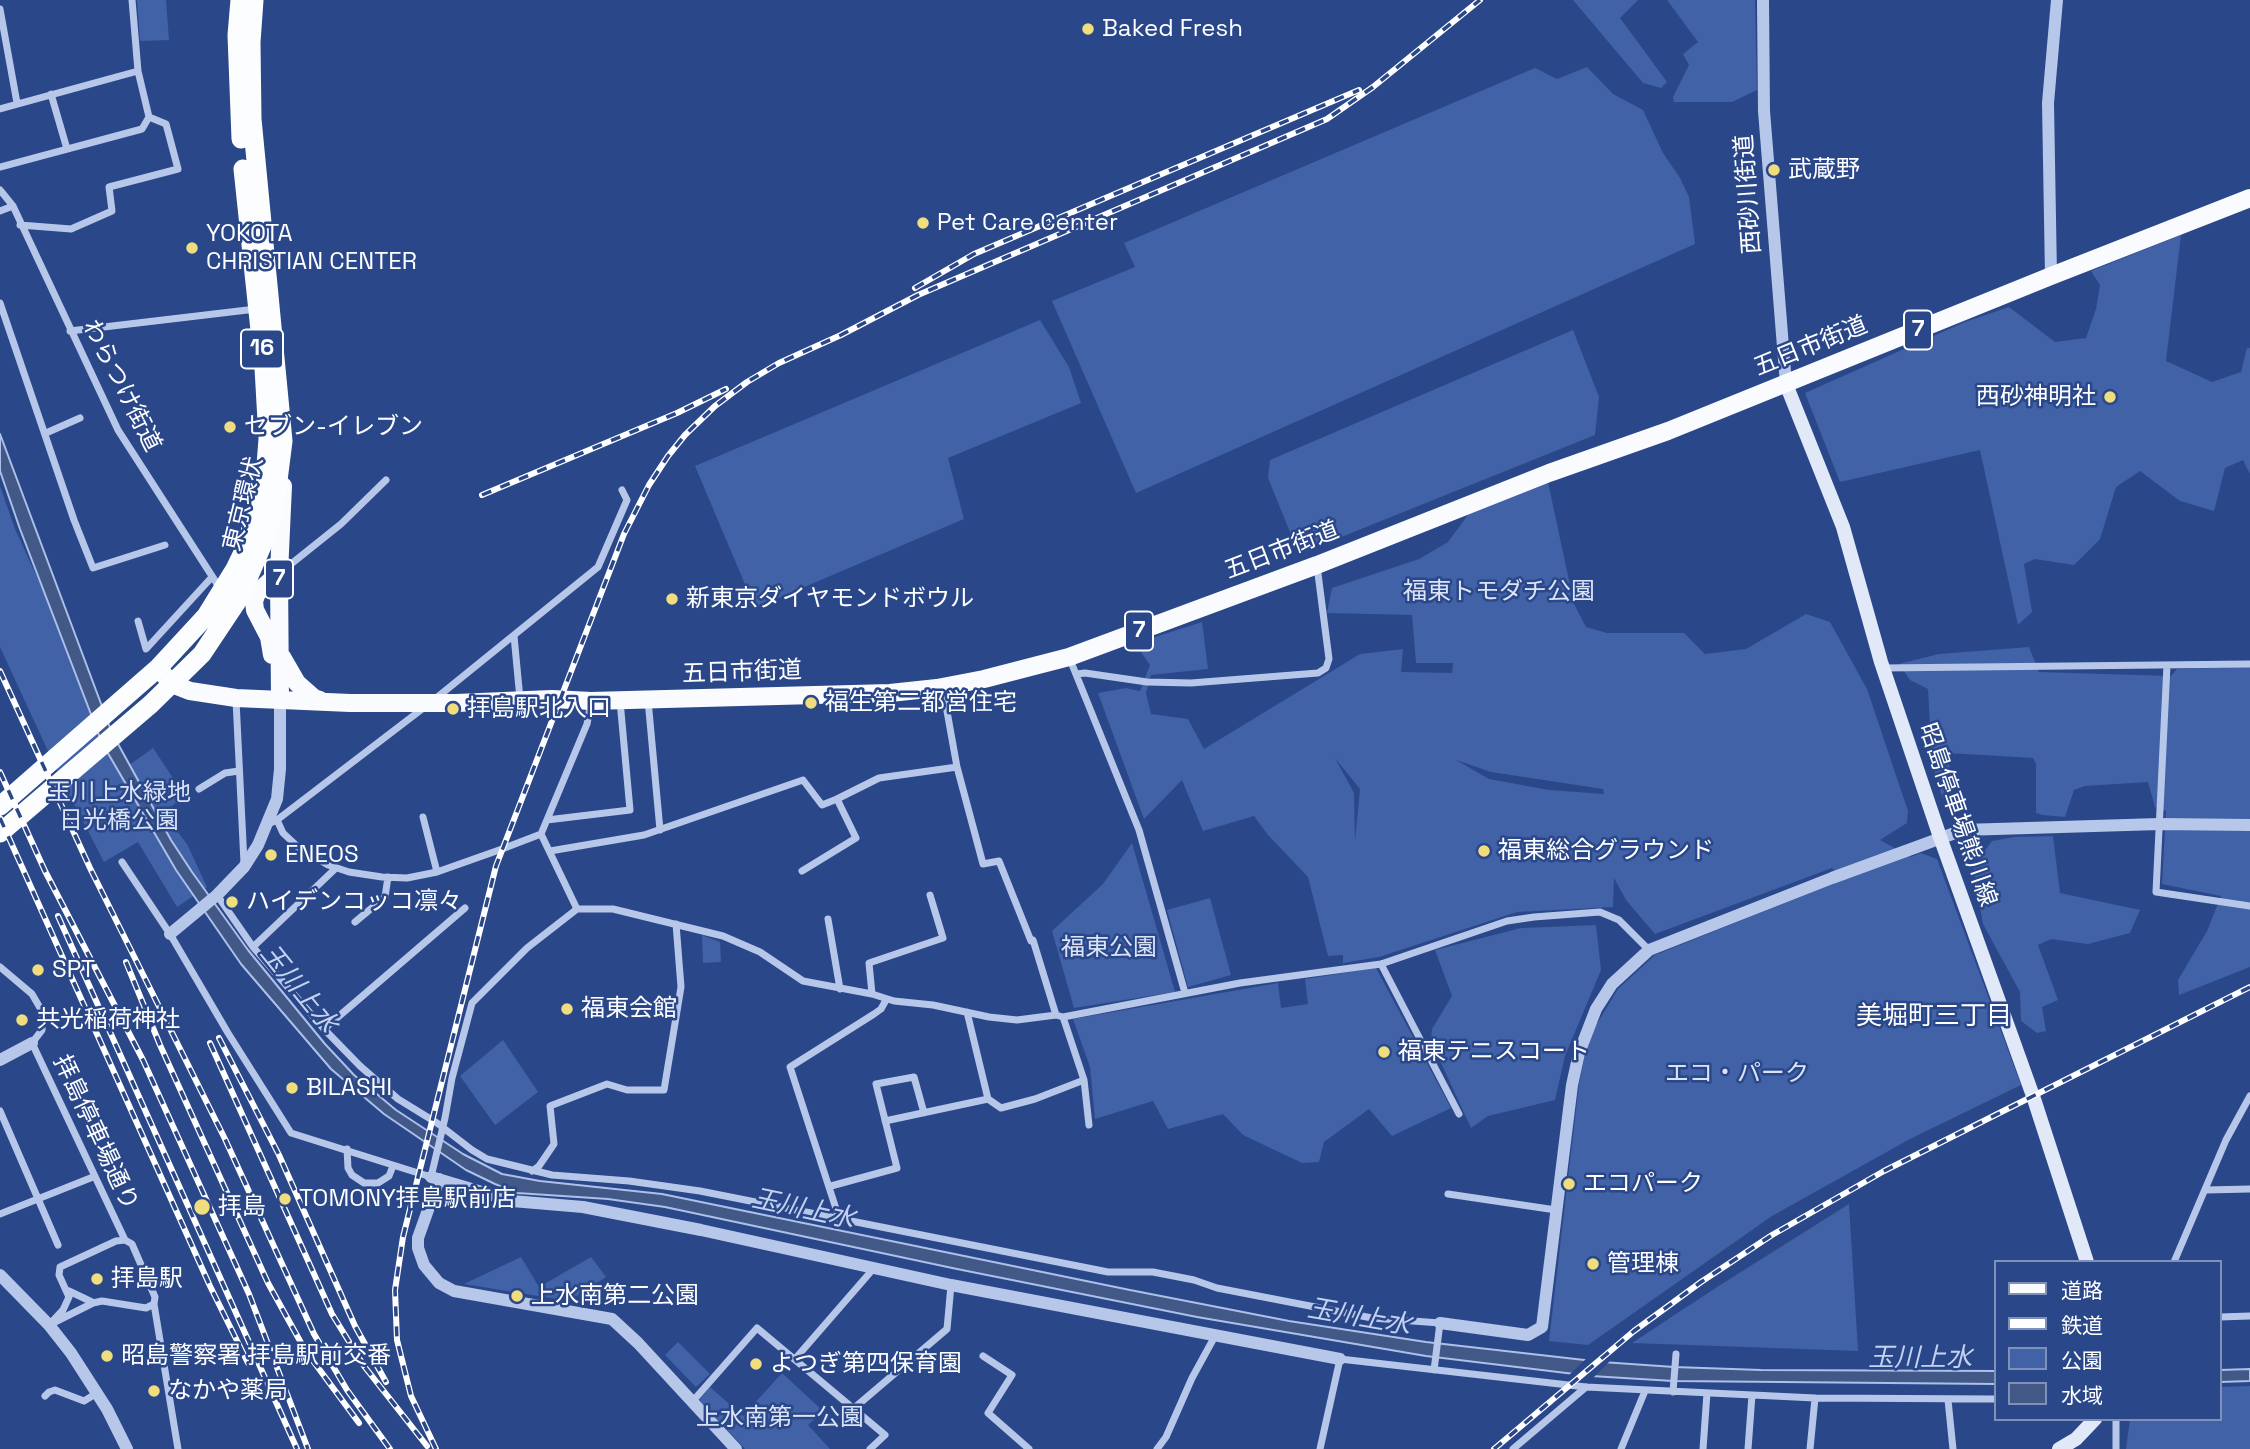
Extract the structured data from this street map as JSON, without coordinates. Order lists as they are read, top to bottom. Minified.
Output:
{"streets":{"highway":["16","東京環状"],"main road":["7","五日市街道","昭島停車場熊川線"],"street":["西砂川街道","わらつけ街道","拝島停車場通り"]},"crossings":[["西砂川街道","五日市街道"],["西砂川街道","昭島停車場熊川線"],["7","五日市街道"],["7","東京環状"],["五日市街道","東京環状"],["五日市街道","昭島停車場熊川線"],["わらつけ街道","東京環状"]],"districts":["美堀町三丁目"],"water":["玉川上水"],"parks":["福東トモダチ公園","玉川上水緑地 日光橋公園","福東公園","エコ・パーク","上水南第一公園"],"places":["Baked Fresh","武蔵野","Pet Care Center","YOKOTA CHRISTIAN CENTER","西砂神明社","セブン-イレブン","新東京ダイヤモンドボウル","福生第二都営住宅","拝島駅北入口","福東総合グラウンド","ENEOS","ハイデンコッコ凛々","SPT","福東会館","共光稲荷神社","福東テニスコート","BILASHI","エコパーク","TOMONY拝島駅前店","拝島","管理棟","拝島駅","上水南第二公園","昭島警察署 拝島駅前交番","よつぎ第四保育園","なかや薬局"],"legend":["道路","鉄道","公園","水域"]}
